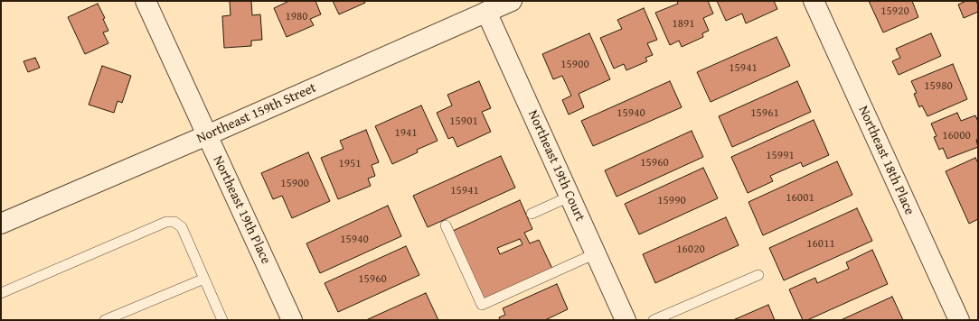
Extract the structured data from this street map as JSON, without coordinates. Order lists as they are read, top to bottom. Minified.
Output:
{"streets":{"street":["Northeast 159th Street","Northeast 18th Place","Northeast 19th Court","Northeast 19th Place"]},"crossings":[["Northeast 159th Street","Northeast 19th Court"],["Northeast 159th Street","Northeast 19th Place"]],"house_numbers":["15920","1980","1891","15900","15941","15980","15940","15961","15901","1941","16000","15991","15960","1951","15900","15941","16001","15990","15940","16011","16020","15960"]}
